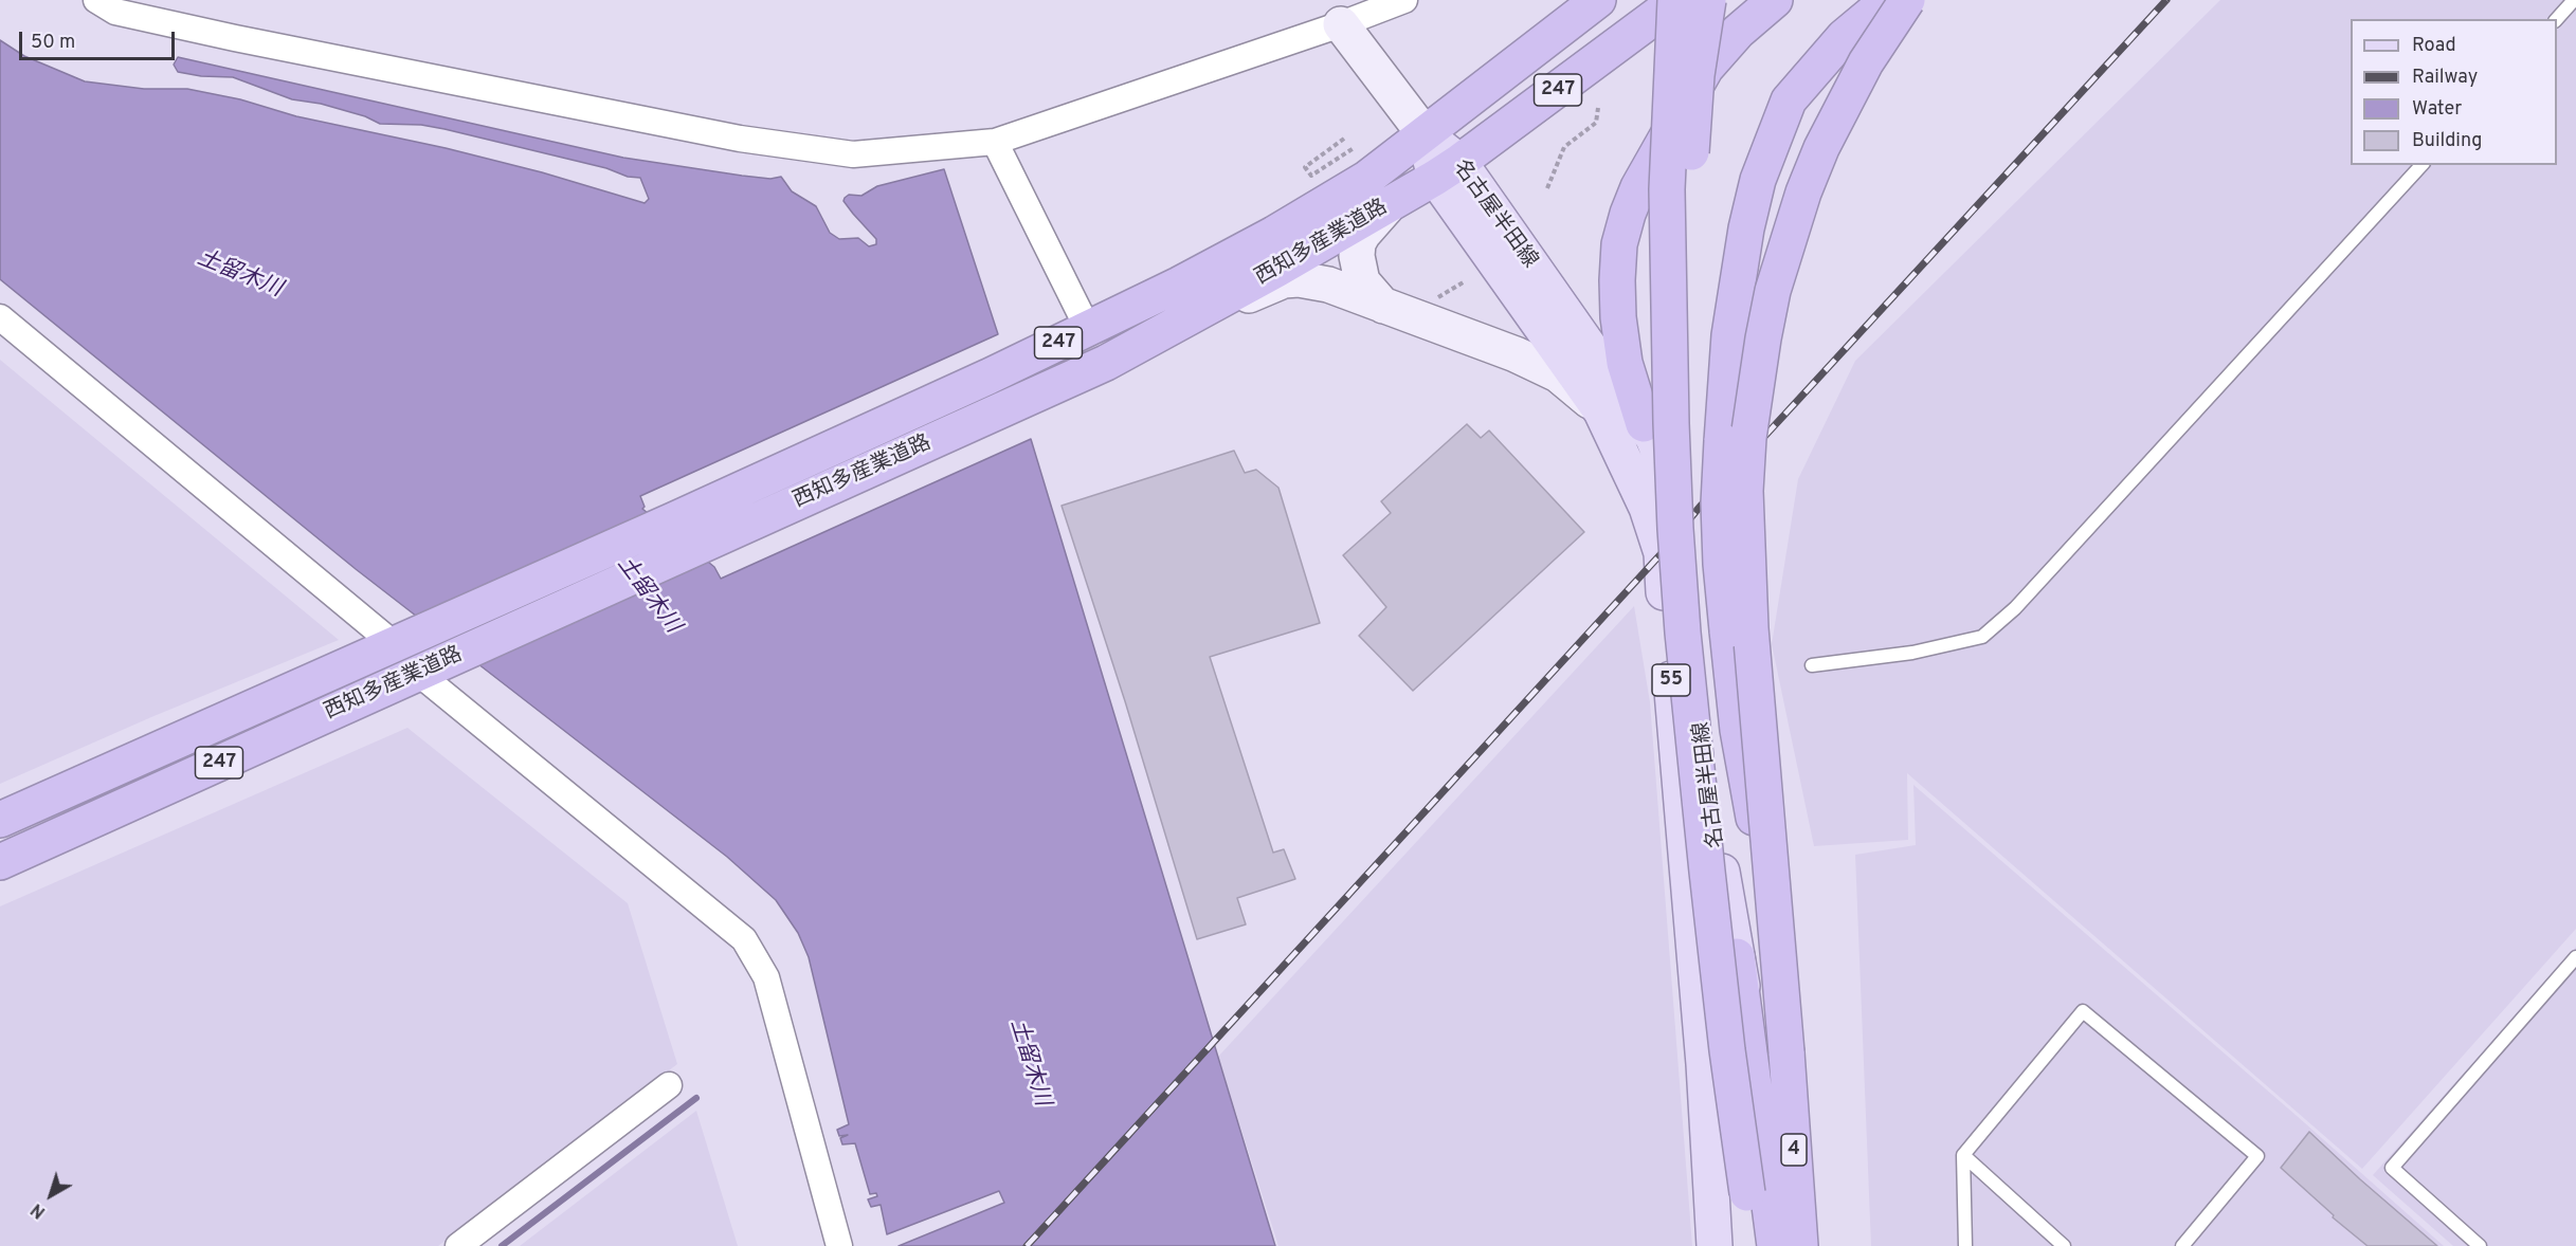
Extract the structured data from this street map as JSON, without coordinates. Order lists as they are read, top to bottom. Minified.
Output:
{"streets":{"highway":["247","西知多産業道路","4"],"main road":["名古屋半田線","55"]},"crossings":[["名古屋半田線","西知多産業道路"]],"water":["土留木川"],"legend":["Road","Railway","Water","Building"],"scale_bar":"50 m","north":"bottom left"}
